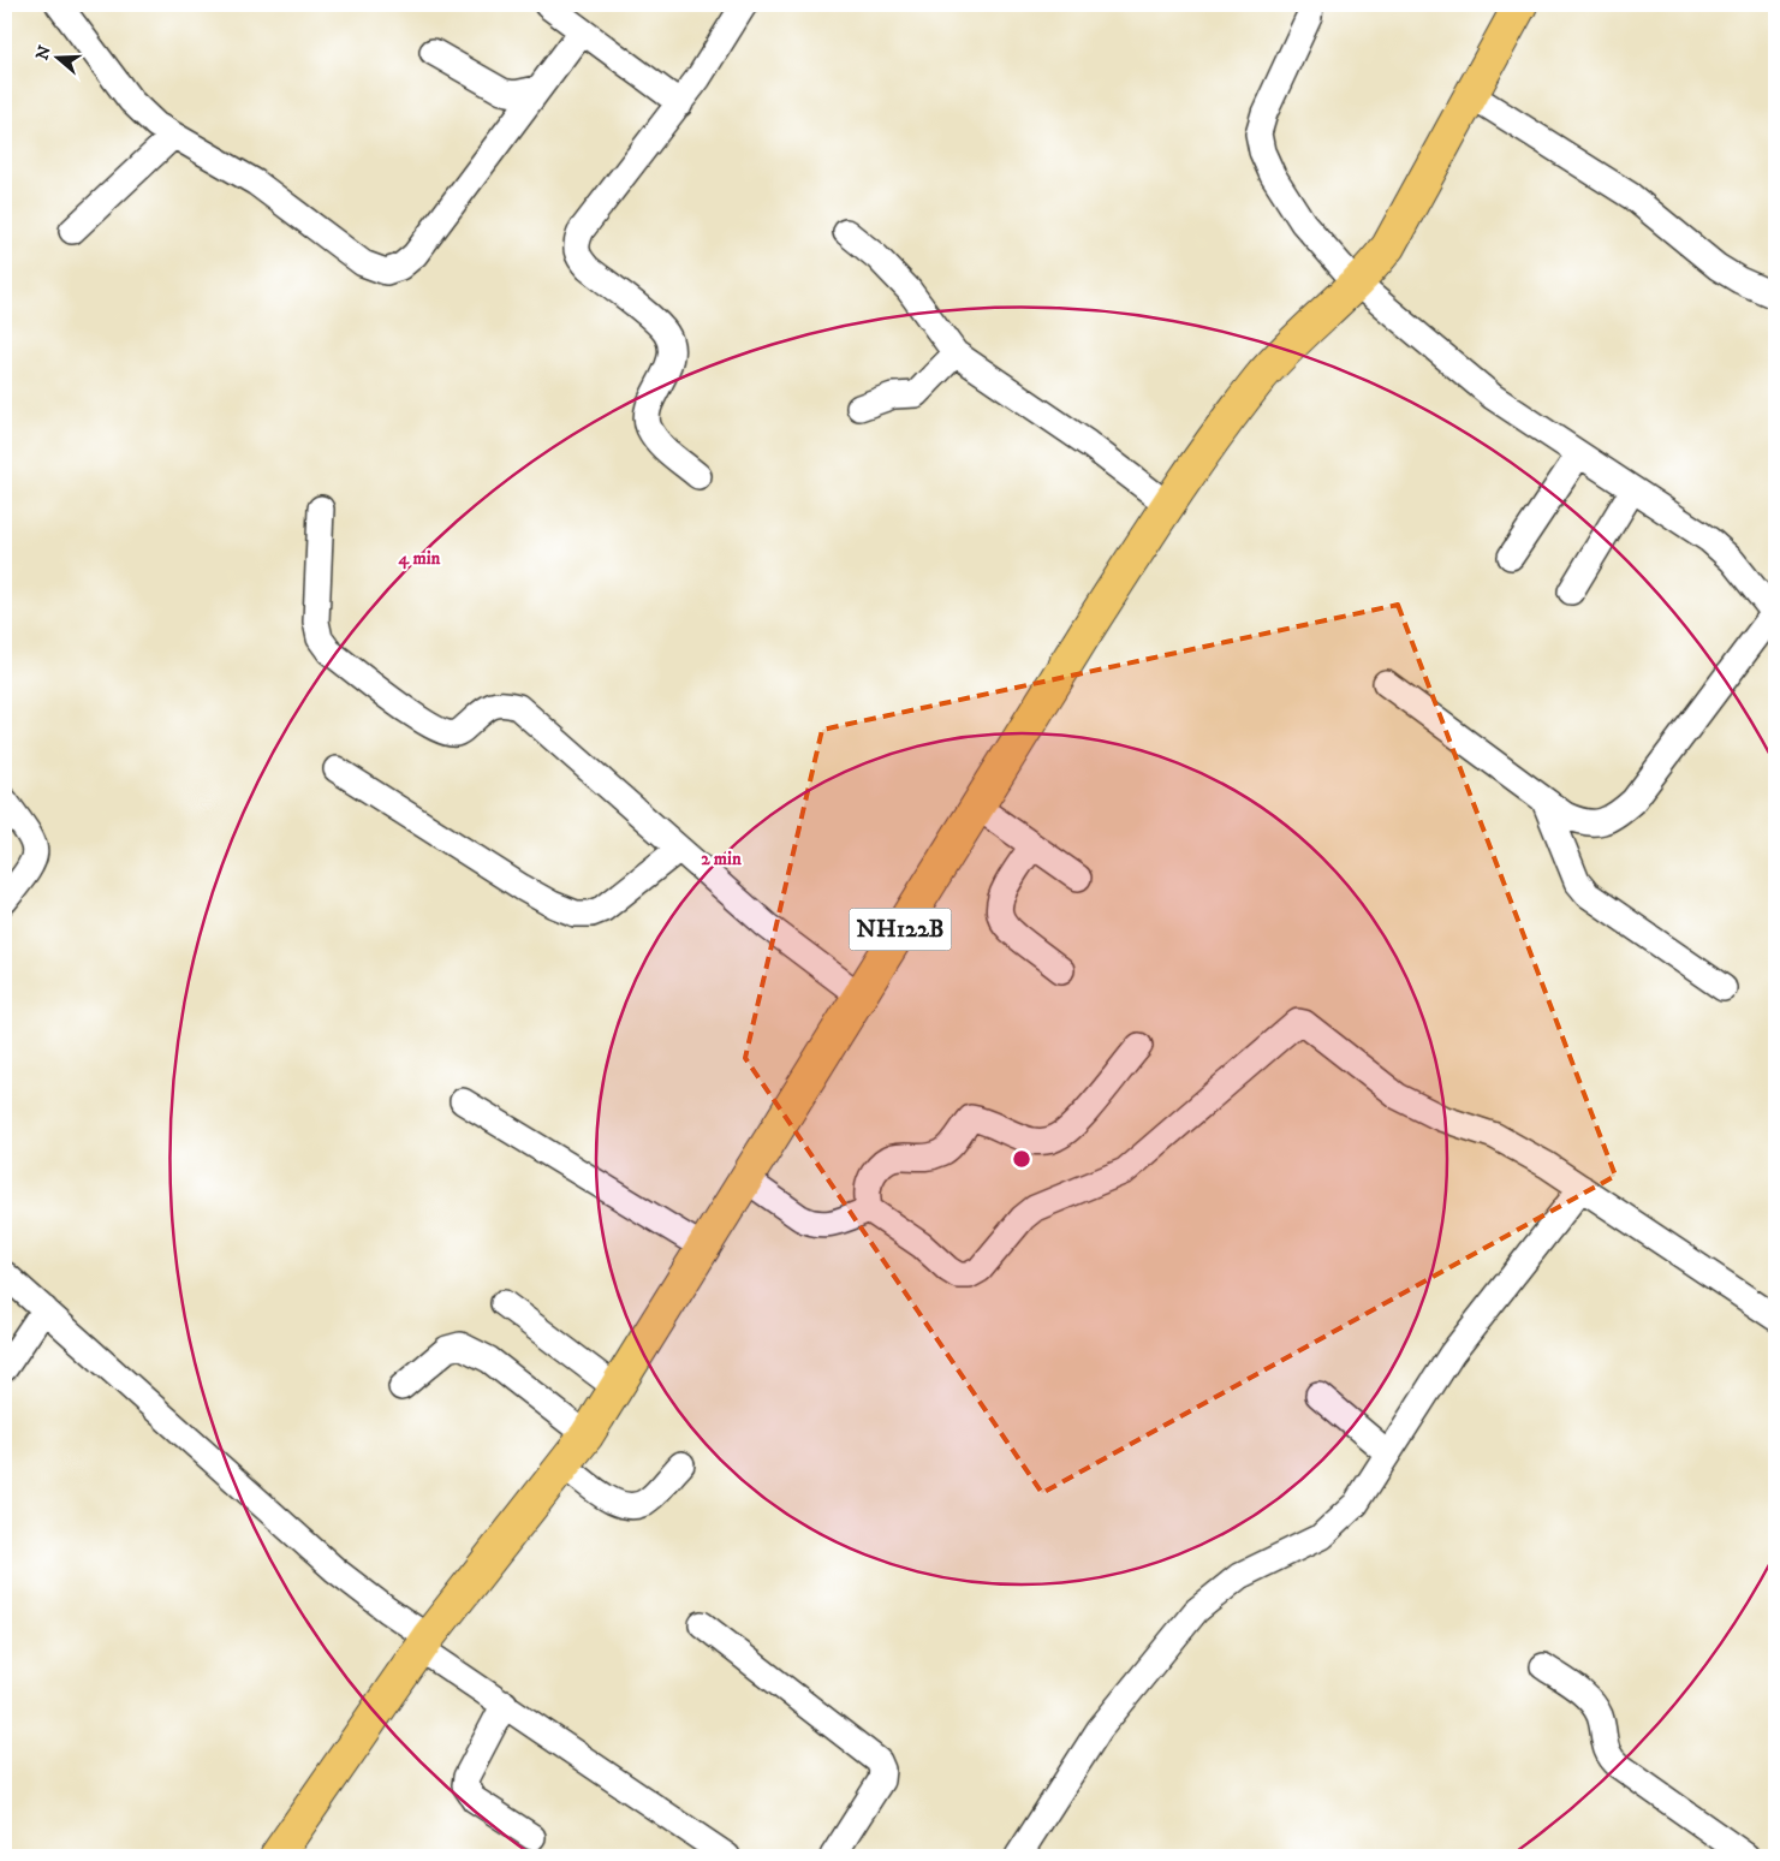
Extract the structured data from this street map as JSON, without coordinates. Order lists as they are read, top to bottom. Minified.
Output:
{"streets":{"highway":["NH122B"]},"north":"left","rings":["4 min","2 min"]}
